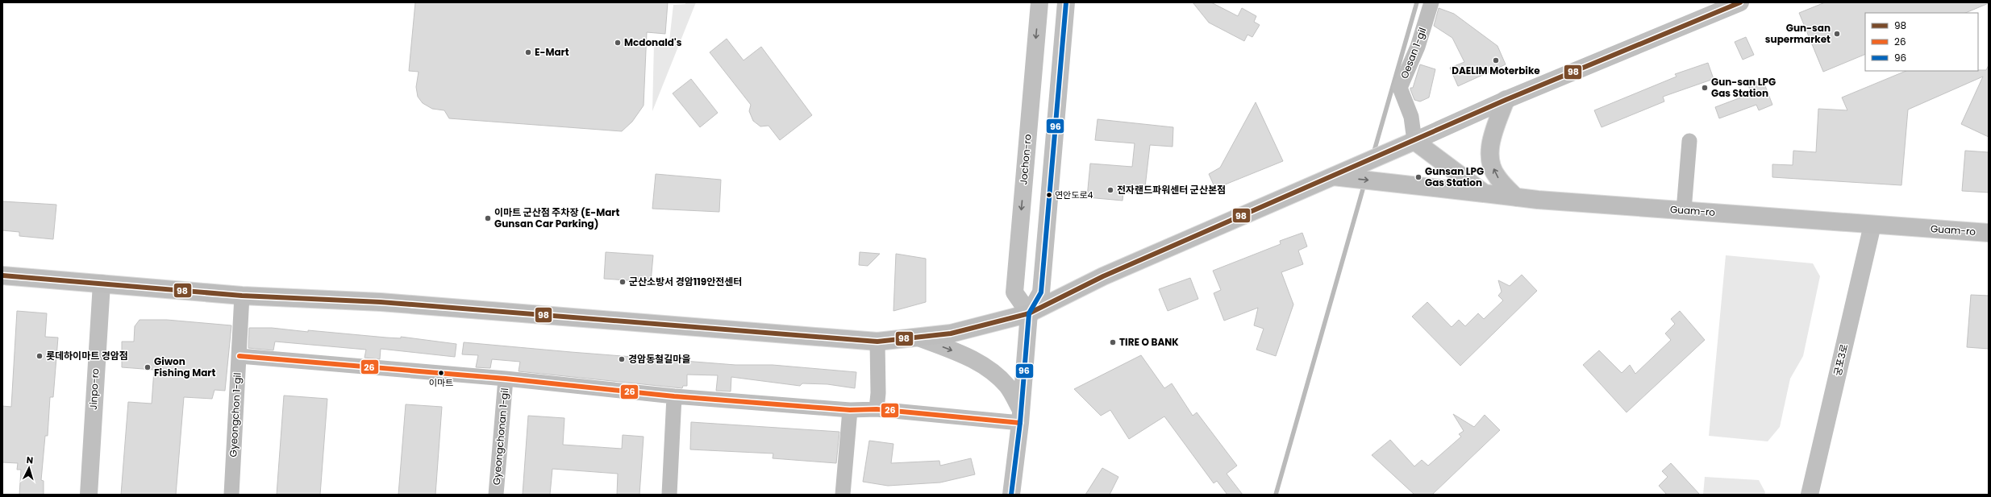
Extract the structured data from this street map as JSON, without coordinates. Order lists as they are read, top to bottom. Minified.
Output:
{"streets":{"main road":["Guam-ro"],"street":["Oesan 1-gil","Jochon-ro","궁포3로","Jinpo-ro","Gyeongchon 1-gil","Gyeongchonan 1-gil"]},"crossings":[["Oesan 1-gil","Guam-ro"],["Guam-ro","궁포3로"]],"places":["Gun-san supermarket","Mcdonald's","E-Mart","DAELIM Moterbike","Gun-san LPG Gas Station","Gunsan LPG Gas Station","전자랜드파워센터 군산본점","연안도로4","이마트 군산점 주차장 (E-Mart Gunsan Car Parking)","군산소방서 경암119안전센터","TIRE O BANK","롯데하이마트 경암점","경암동철길마을","Giwon Fishing Mart","이마트"],"lines":["transit line 98","transit line 96","transit line 26"],"legend":["98","26","96"],"north":"top"}
